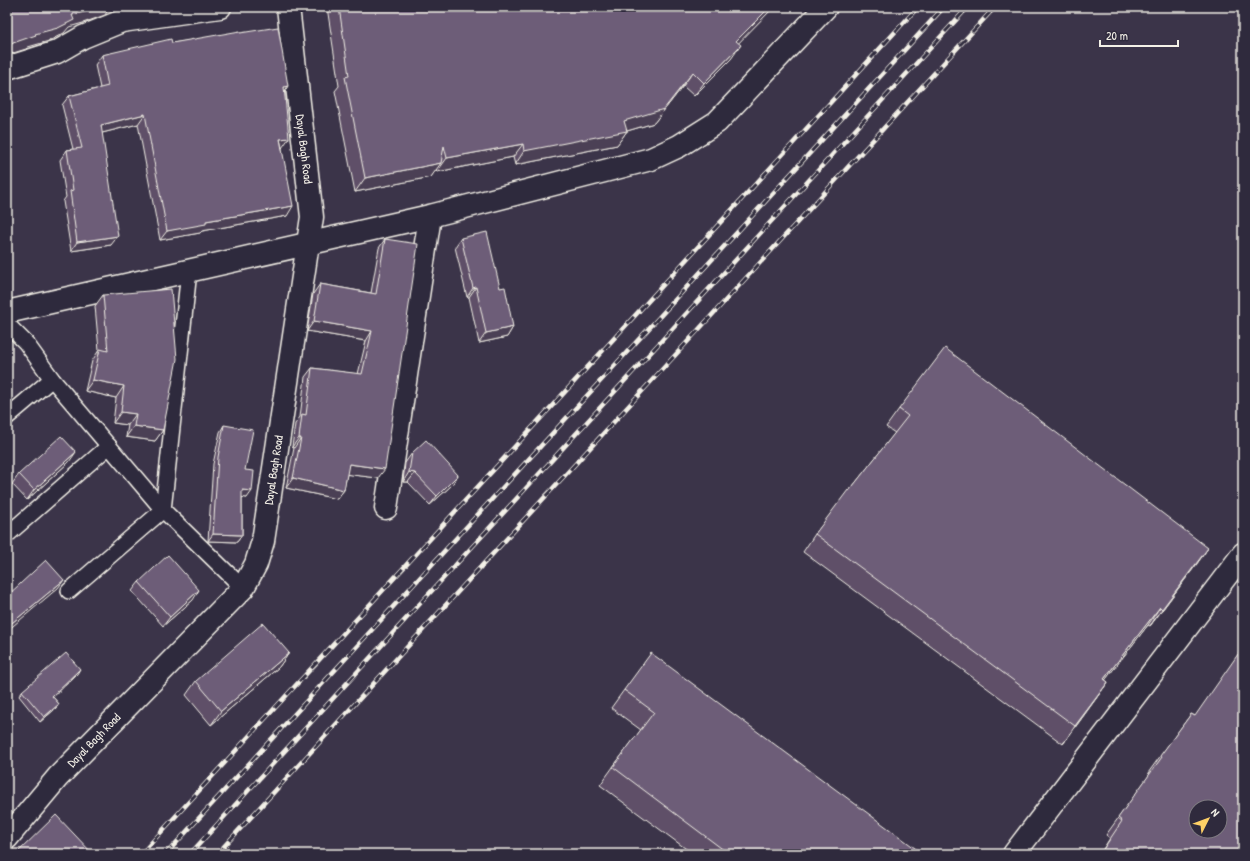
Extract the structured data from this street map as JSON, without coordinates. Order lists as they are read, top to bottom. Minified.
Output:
{"streets":{"street":["Dayal Bagh Road"]},"scale_bar":"20 m","north":"top right"}
